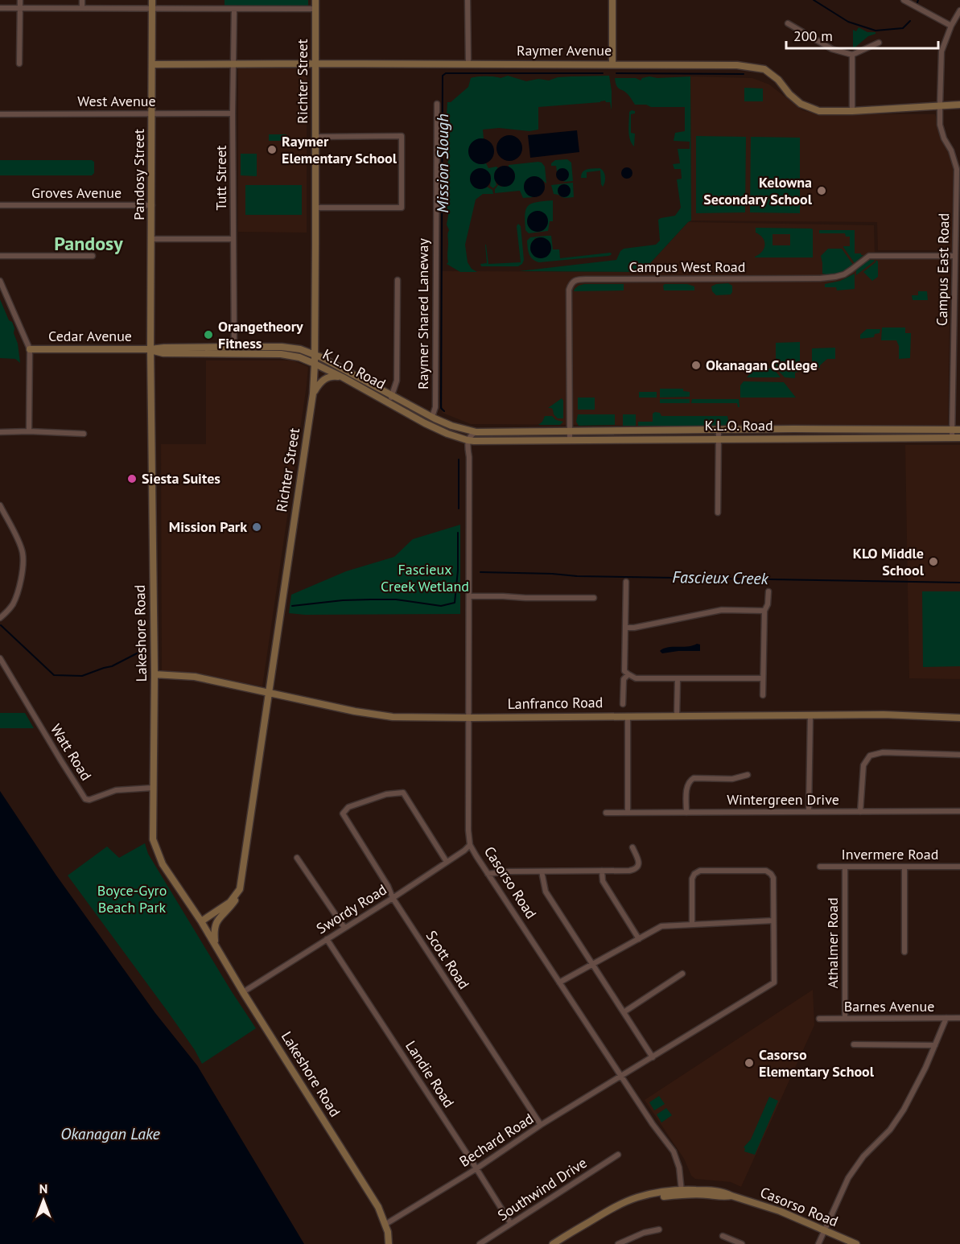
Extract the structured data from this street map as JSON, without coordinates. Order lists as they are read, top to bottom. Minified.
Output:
{"streets":{"street":["Raymer Avenue","Richter Street","West Avenue","Pandosy Street","Tutt Street","Groves Avenue","Campus West Road","Campus East Road","Raymer Shared Laneway","Cedar Avenue","K.L.O. Road","Lakeshore Road","Lanfranco Road","Watt Road","Wintergreen Drive","Invermere Road","Casorso Road","Swordy Road","Athalmer Road","Scott Road","Barnes Avenue","Landie Road","Bechard Road","Southwind Drive"]},"crossings":[["Raymer Avenue","Richter Street"],["Raymer Avenue","Pandosy Street"],["Raymer Avenue","Tutt Street"],["Raymer Avenue","Campus East Road"],["Richter Street","K.L.O. Road"],["Richter Street","Lanfranco Road"],["West Avenue","Pandosy Street"],["West Avenue","Tutt Street"],["Pandosy Street","Groves Avenue"],["Pandosy Street","Cedar Avenue"],["Pandosy Street","K.L.O. Road"],["Pandosy Street","Lakeshore Road"],["Tutt Street","K.L.O. Road"],["Campus West Road","Campus East Road"],["Campus West Road","K.L.O. Road"],["Campus East Road","K.L.O. Road"],["Raymer Shared Laneway","K.L.O. Road"],["Cedar Avenue","K.L.O. Road"],["Cedar Avenue","Lakeshore Road"],["K.L.O. Road","Lakeshore Road"],["K.L.O. Road","Casorso Road"],["Lakeshore Road","Lanfranco Road"],["Lakeshore Road","Watt Road"],["Lakeshore Road","Swordy Road"],["Lakeshore Road","Bechard Road"],["Lanfranco Road","Casorso Road"],["Invermere Road","Athalmer Road"],["Casorso Road","Swordy Road"],["Casorso Road","Bechard Road"],["Swordy Road","Scott Road"],["Swordy Road","Landie Road"],["Athalmer Road","Barnes Avenue"],["Scott Road","Bechard Road"],["Landie Road","Bechard Road"],["Landie Road","Southwind Drive"]],"districts":["Pandosy"],"water":["Mission Slough","Fascieux Creek","Okanagan Lake"],"parks":["Fascieux Creek Wetland","Boyce-Gyro Beach Park"],"places":["Raymer Elementary School","Kelowna Secondary School","Orangetheory Fitness","Okanagan College","Siesta Suites","Mission Park","KLO Middle School","Casorso Elementary School"],"scale_bar":"200 m","north":"top"}
